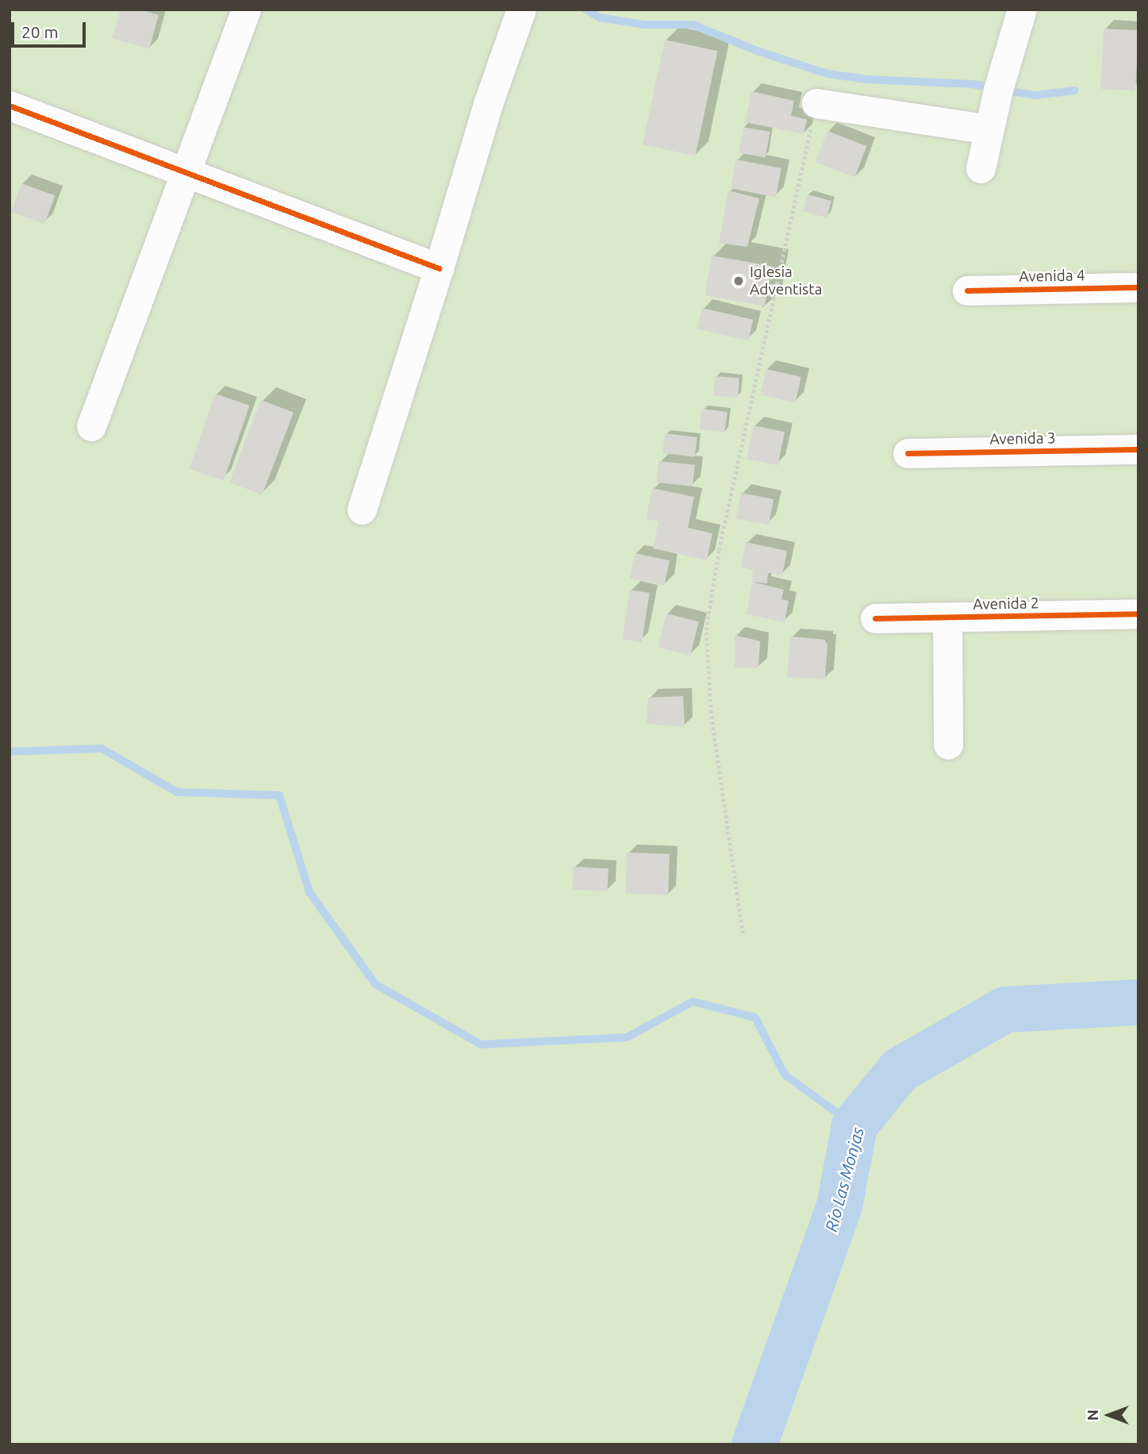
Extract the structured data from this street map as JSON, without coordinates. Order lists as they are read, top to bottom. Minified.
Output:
{"streets":{"street":["Avenida 4","Avenida 3","Avenida 2"]},"water":["Río Las Monjas"],"places":["Iglesia Adventista"],"scale_bar":"20 m","north":"left"}
